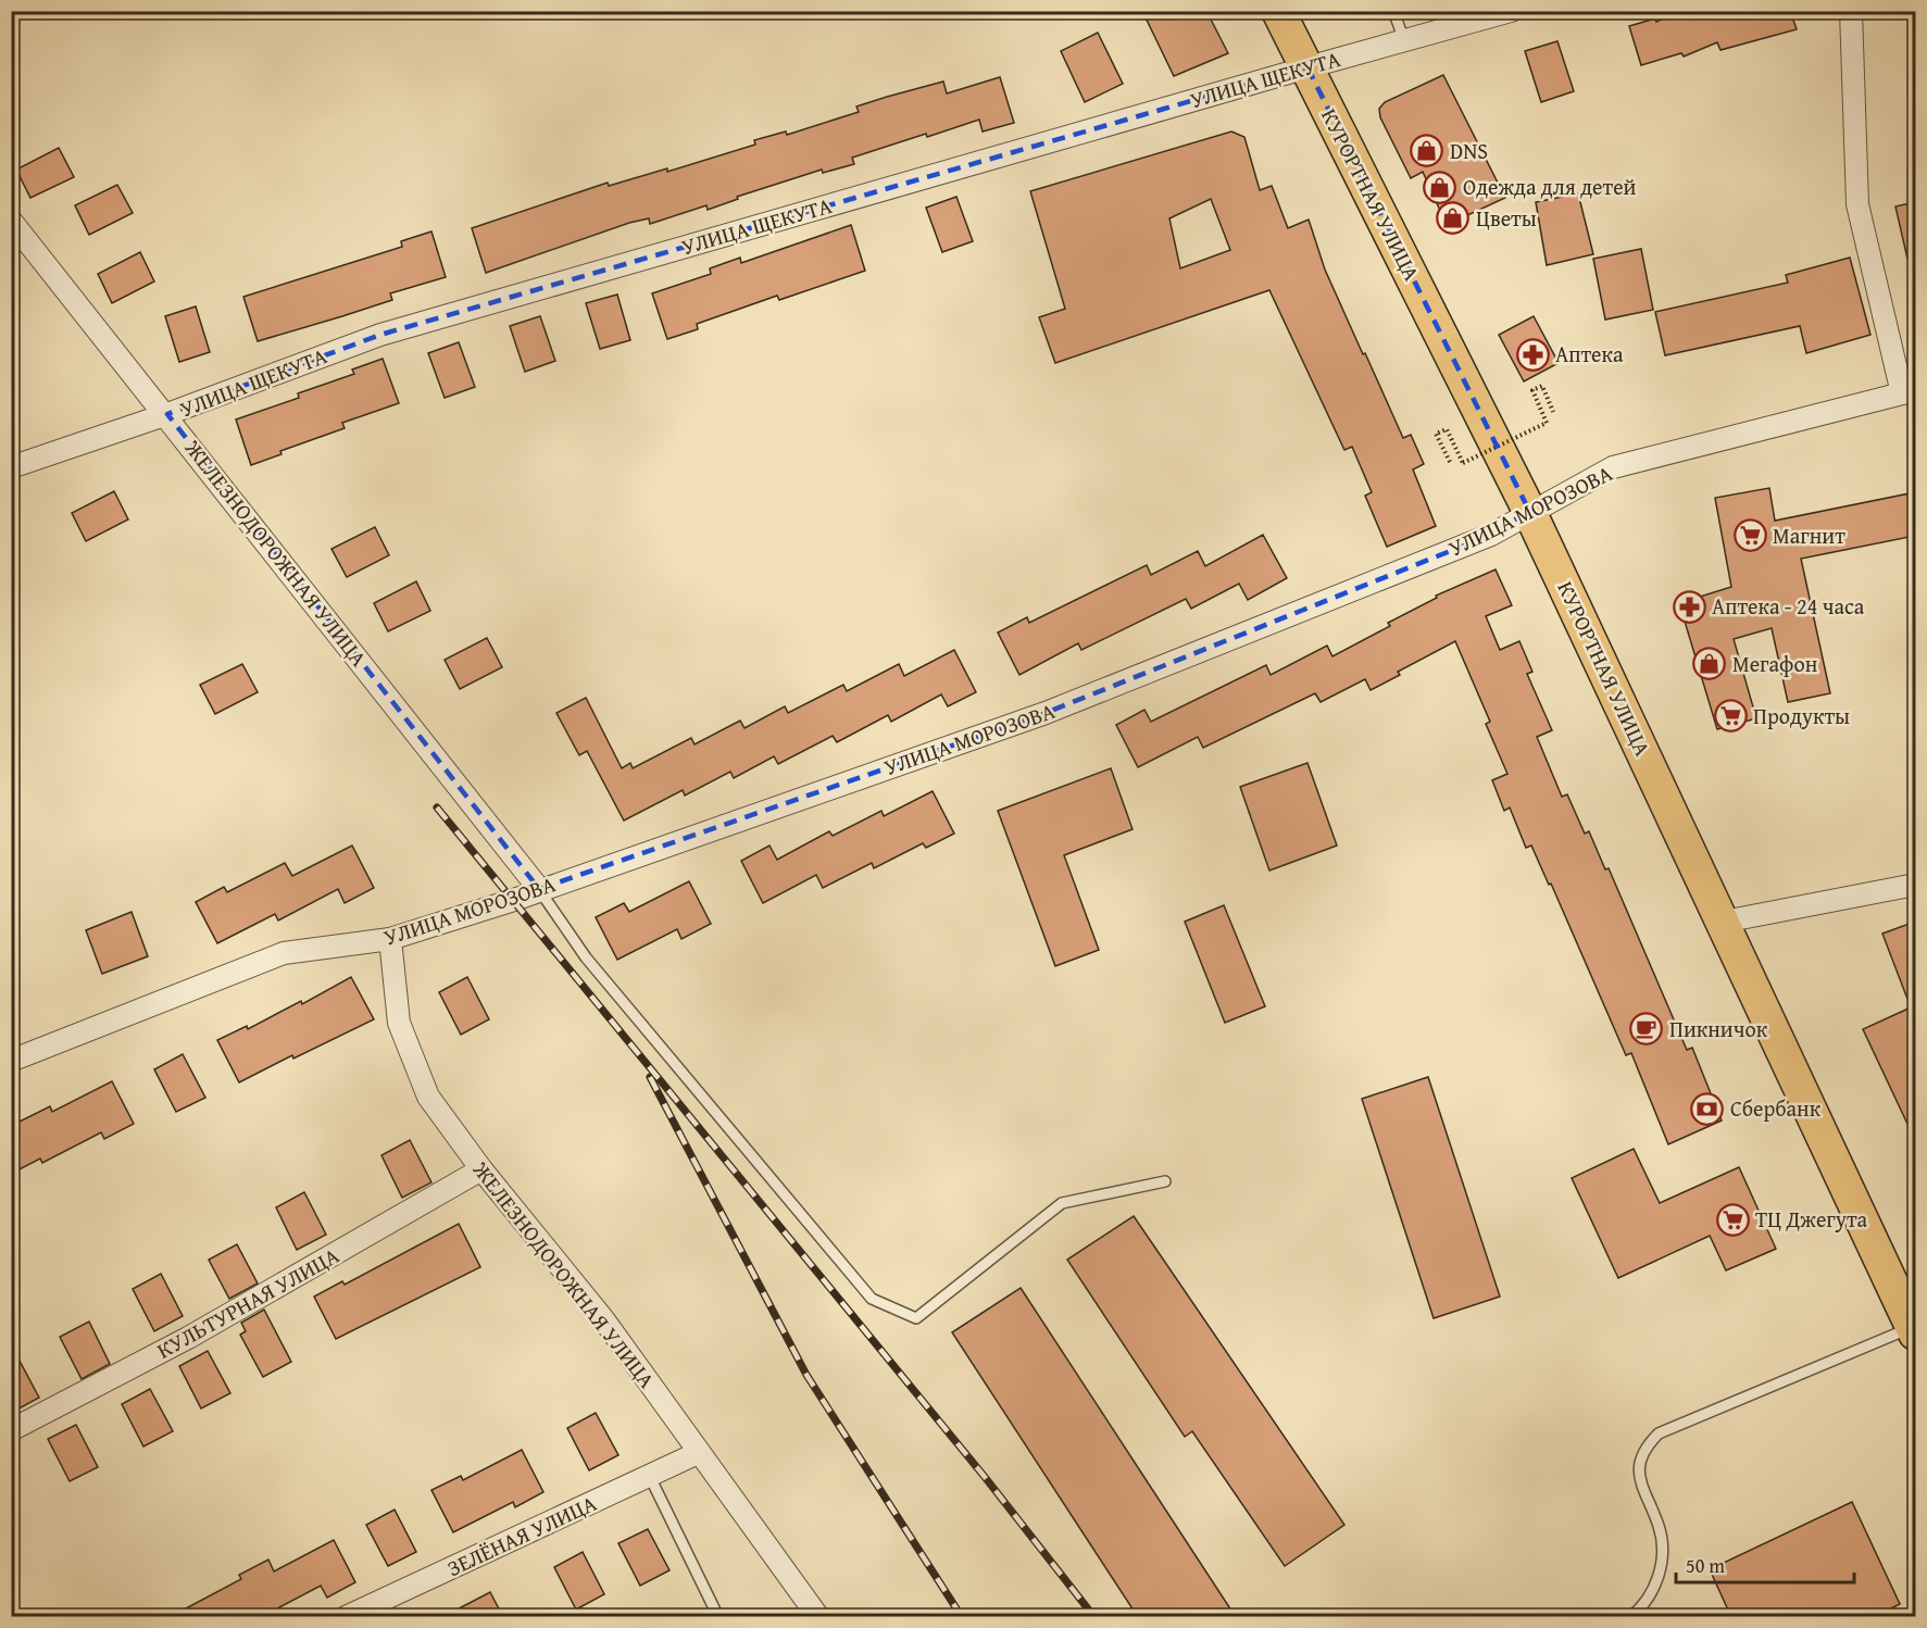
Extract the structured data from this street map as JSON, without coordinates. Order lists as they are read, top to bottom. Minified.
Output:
{"streets":{"main road":["КУРОРТНАЯ УЛИЦА"],"street":["УЛИЦА ЩЕКУТА","УЛИЦА МОРОЗОВА","ЖЕЛЕЗНОДОРОЖНАЯ УЛИЦА","КУЛЬТУРНАЯ УЛИЦА","ЗЕЛЁНАЯ УЛИЦА"]},"crossings":[["УЛИЦА ЩЕКУТА","КУРОРТНАЯ УЛИЦА"],["УЛИЦА ЩЕКУТА","ЖЕЛЕЗНОДОРОЖНАЯ УЛИЦА"],["КУРОРТНАЯ УЛИЦА","УЛИЦА МОРОЗОВА"],["УЛИЦА МОРОЗОВА","ЖЕЛЕЗНОДОРОЖНАЯ УЛИЦА"],["ЖЕЛЕЗНОДОРОЖНАЯ УЛИЦА","КУЛЬТУРНАЯ УЛИЦА"],["ЖЕЛЕЗНОДОРОЖНАЯ УЛИЦА","ЗЕЛЁНАЯ УЛИЦА"]],"places":{"shop":["DNS","Одежда для детей","Цветы","Мегафон"],"pharmacy":["Аптека","Аптека - 24 часа"],"supermarket":["Магнит","Продукты","ТЦ Джегута"],"cafe":["Пикничок"],"bank":["Сбербанк"]},"scale_bar":"50 m"}
